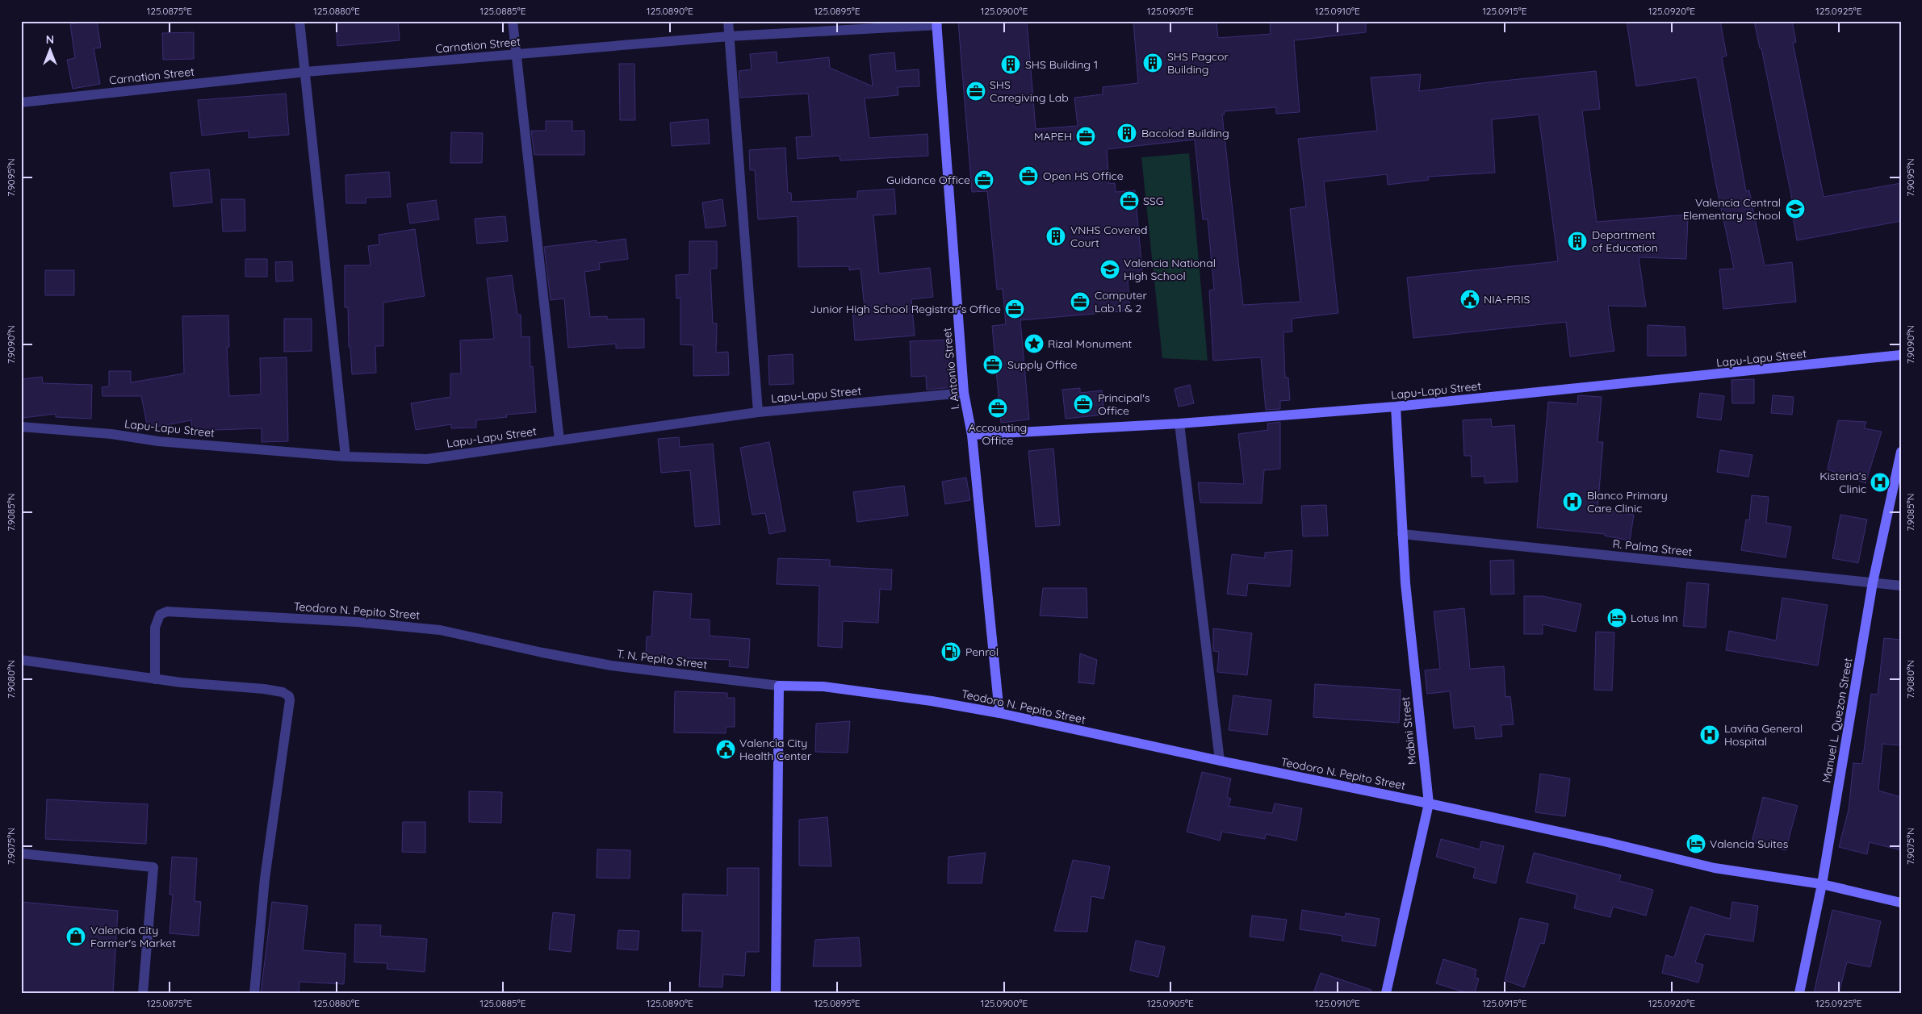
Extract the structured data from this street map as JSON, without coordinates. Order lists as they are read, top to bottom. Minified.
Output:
{"streets":{"street":["Carnation Street","Lapu-Lapu Street","I. Antonio Street","R. Palma Street","Teodoro N. Pepito Street","T. N. Pepito Street","Manuel L. Quezon Street","Mabini Street"]},"crossings":[["Carnation Street","I. Antonio Street"],["Lapu-Lapu Street","I. Antonio Street"],["Lapu-Lapu Street","Mabini Street"],["I. Antonio Street","Teodoro N. Pepito Street"],["R. Palma Street","Manuel L. Quezon Street"],["R. Palma Street","Mabini Street"],["Teodoro N. Pepito Street","T. N. Pepito Street"],["Teodoro N. Pepito Street","Manuel L. Quezon Street"],["Teodoro N. Pepito Street","Mabini Street"]],"places":{"building":["SHS Pagcor Building","SHS Building 1","Bacolod Building","VNHS Covered Court","Department of Education"],"office":["SHS Caregiving Lab","MAPEH","Open HS Office","Guidance Office","SSG","Computer Lab 1 & 2","Junior High School Registrar's Office","Supply Office","Principal's Office","Accounting Office"],"school or university":["Valencia Central Elementary School","Valencia National High School"],"public building":["NIA-PRIS","Valencia City Health Center"],"place":["Rizal Monument"],"hospital":["Kisteria’s Clinic","Blanco Primary Care Clinic","Laviña General Hospital"],"hotel":["Lotus Inn","Valencia Suites"],"fuel station":["Penrol"],"shop":["Valencia City Farmer's Market"]},"north":"top","coordinates":["125.0875°E","125.0880°E","125.0885°E","125.0890°E","125.0895°E","125.0900°E","125.0905°E","125.0910°E","125.0915°E","125.0920°E","125.0925°E","7.9095°N","7.9090°N","7.9085°N","7.9080°N","7.9075°N"]}
